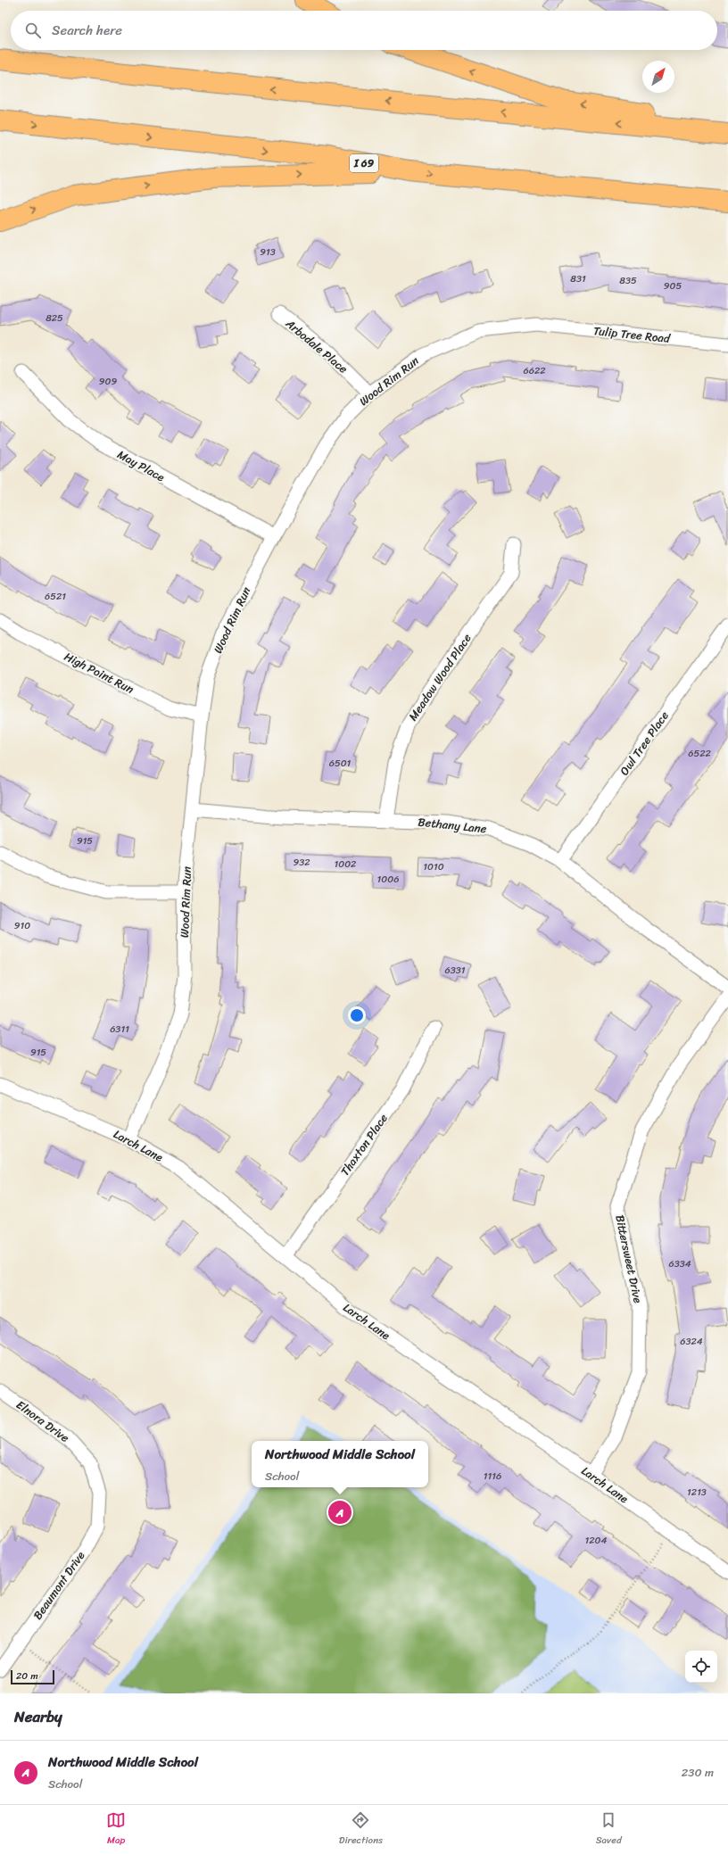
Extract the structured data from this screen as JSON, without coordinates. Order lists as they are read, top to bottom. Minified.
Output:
{"streets":{"highway":["I 69"],"street":["Tulip Tree Road","Arbodale Place","Wood Rim Run","May Place","High Point Run","Meadow Wood Place","Owl Tree Place","Bethany Lane","Thaxton Place","Larch Lane","Bittersweet Drive","Elnora Drive","Beaumont Drive"]},"crossings":[["Tulip Tree Road","Wood Rim Run"],["Arbodale Place","Wood Rim Run"],["Wood Rim Run","May Place"],["Wood Rim Run","High Point Run"],["Wood Rim Run","Bethany Lane"],["Wood Rim Run","Larch Lane"],["Meadow Wood Place","Bethany Lane"],["Owl Tree Place","Bethany Lane"],["Thaxton Place","Larch Lane"],["Larch Lane","Bittersweet Drive"],["Elnora Drive","Beaumont Drive"]],"house_numbers":["913","831","835","905","825","6622","909","6521","6522","6501","915","932","1002","1010","1006","910","6331","6311","915","6334","6324","1116","1213","1204"],"scale_bar":"20 m","north":"top right","page":{"search":"Search here","popup":["Northwood Middle School","School"],"pins":"A","scale":"20 m","heading":"Nearby","list":[{"mark":"A","name":"Northwood Middle School","note":"School","value":"230 m"}],"nav":["Map","Directions","Saved"]}}
